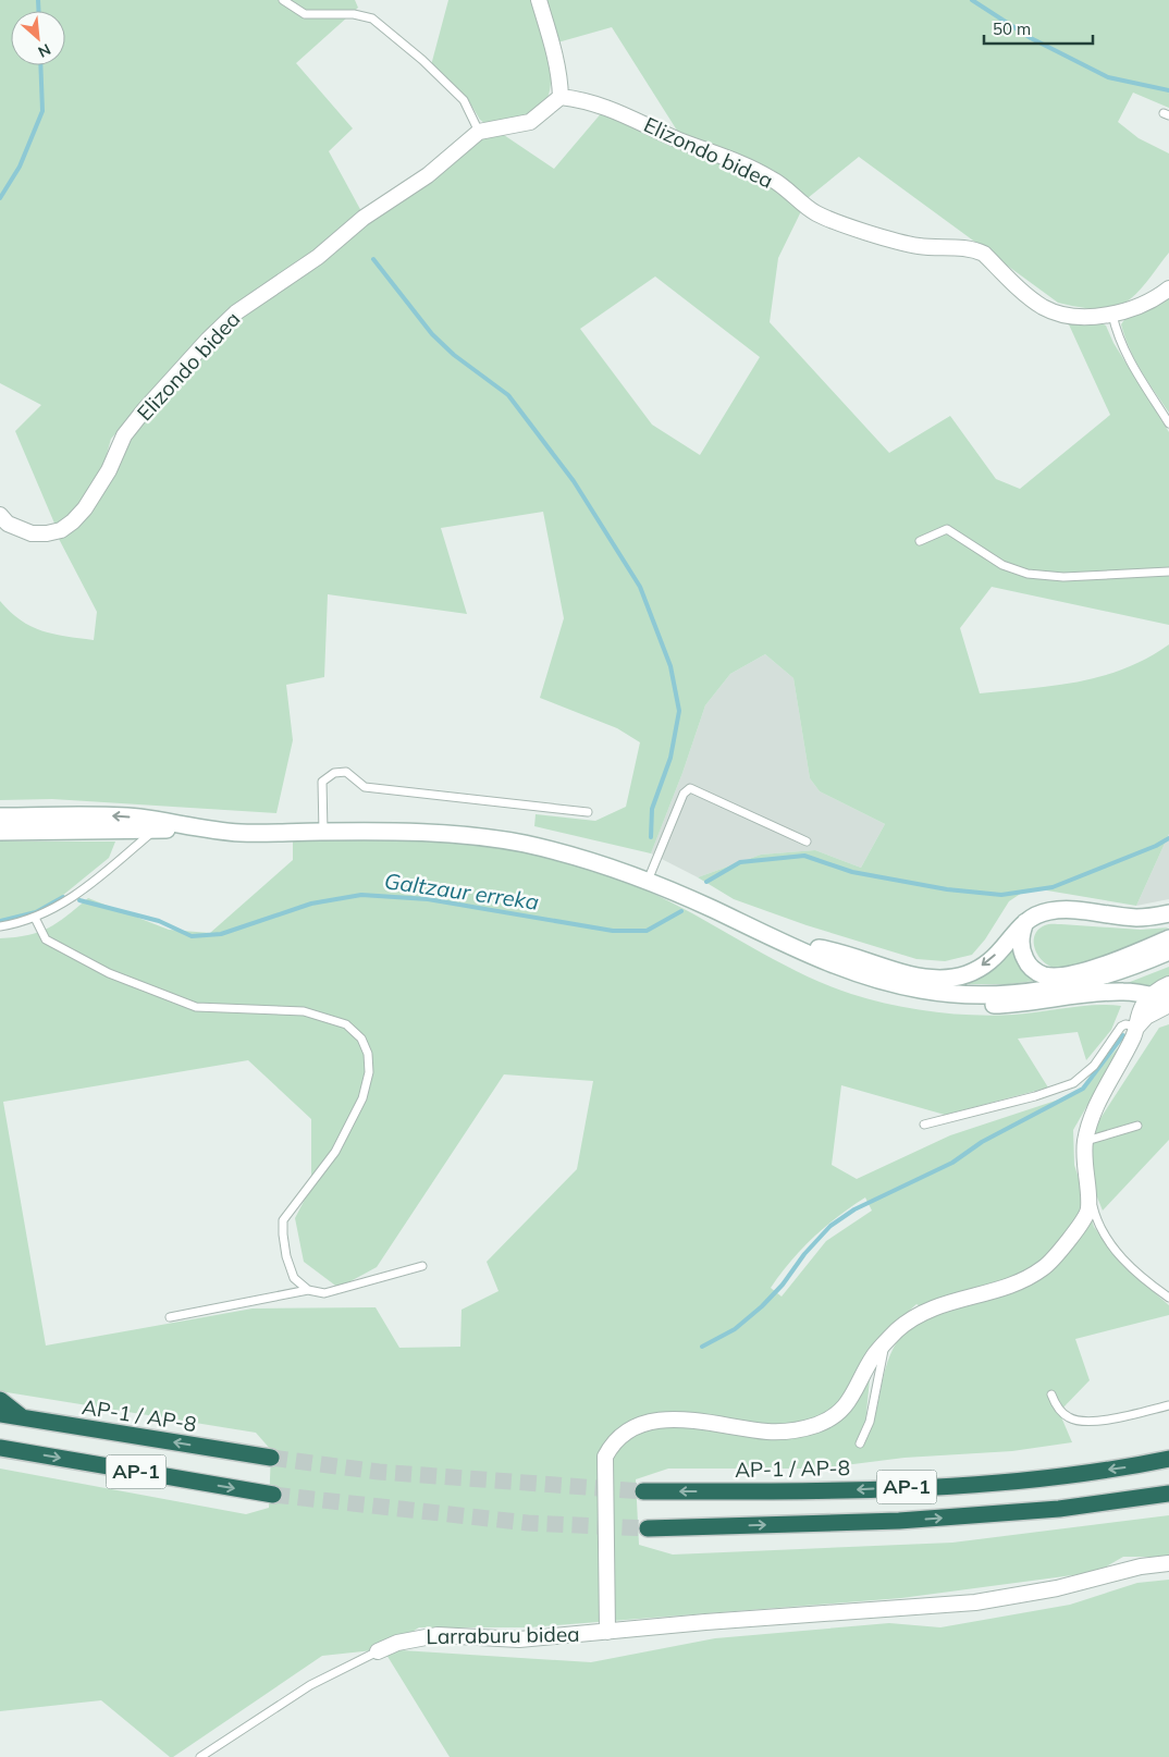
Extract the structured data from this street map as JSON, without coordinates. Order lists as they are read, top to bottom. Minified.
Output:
{"streets":{"highway":["AP-1 / AP-8","AP-1"],"street":["Elizondo bidea","Larraburu bidea"]},"water":["Galtzaur erreka"],"scale_bar":"50 m","north":"bottom right"}
